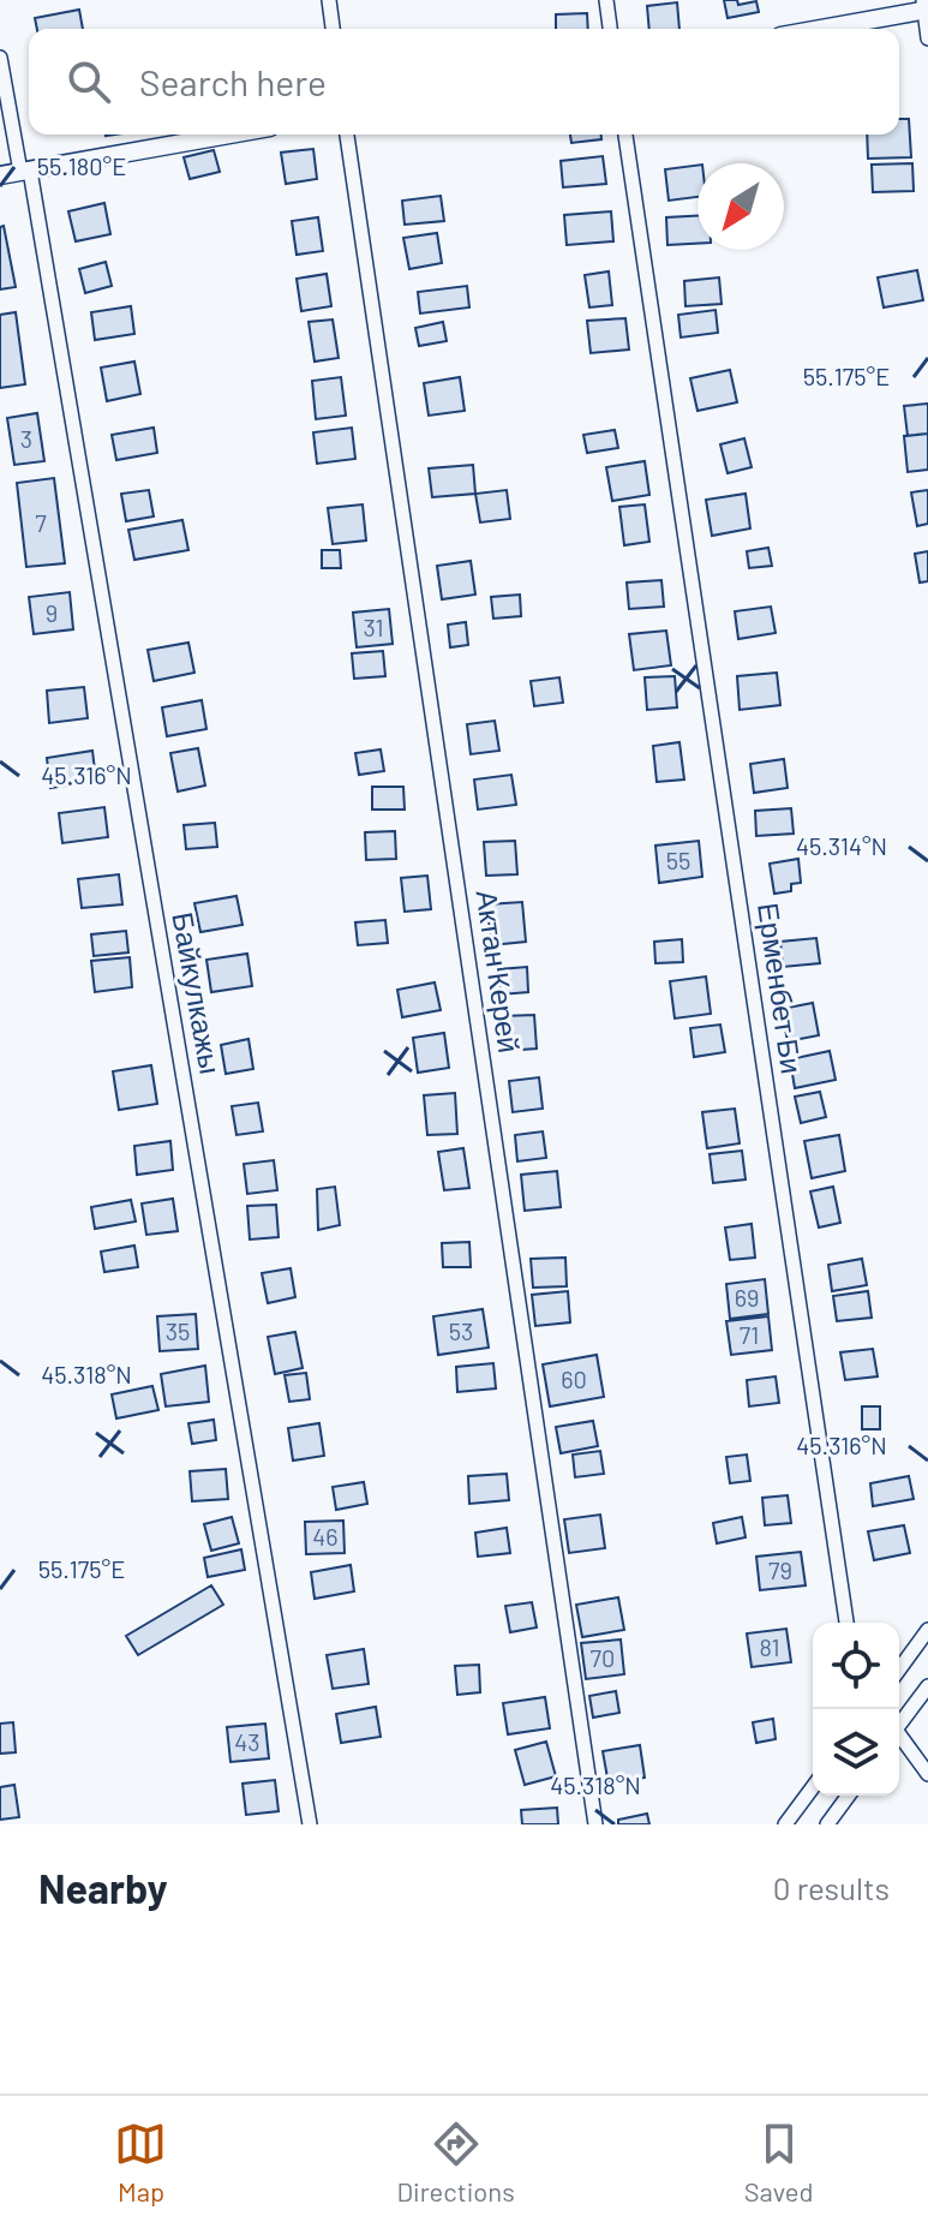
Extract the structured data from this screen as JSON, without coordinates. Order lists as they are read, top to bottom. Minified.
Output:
{"streets":{"street":["Актан Керей","Ерменбет Би","Байкулкажы"]},"house_numbers":["3","7","9","31","55","69","35","53","71","60","46","79","81","70","43"],"north":"bottom left","page":{"search":"Search here","heading":["Nearby","0 results"],"nav":["Map","Directions","Saved"]},"coordinates":["55.180°E","55.175°E","45.316°N","45.314°N","45.318°N"]}
